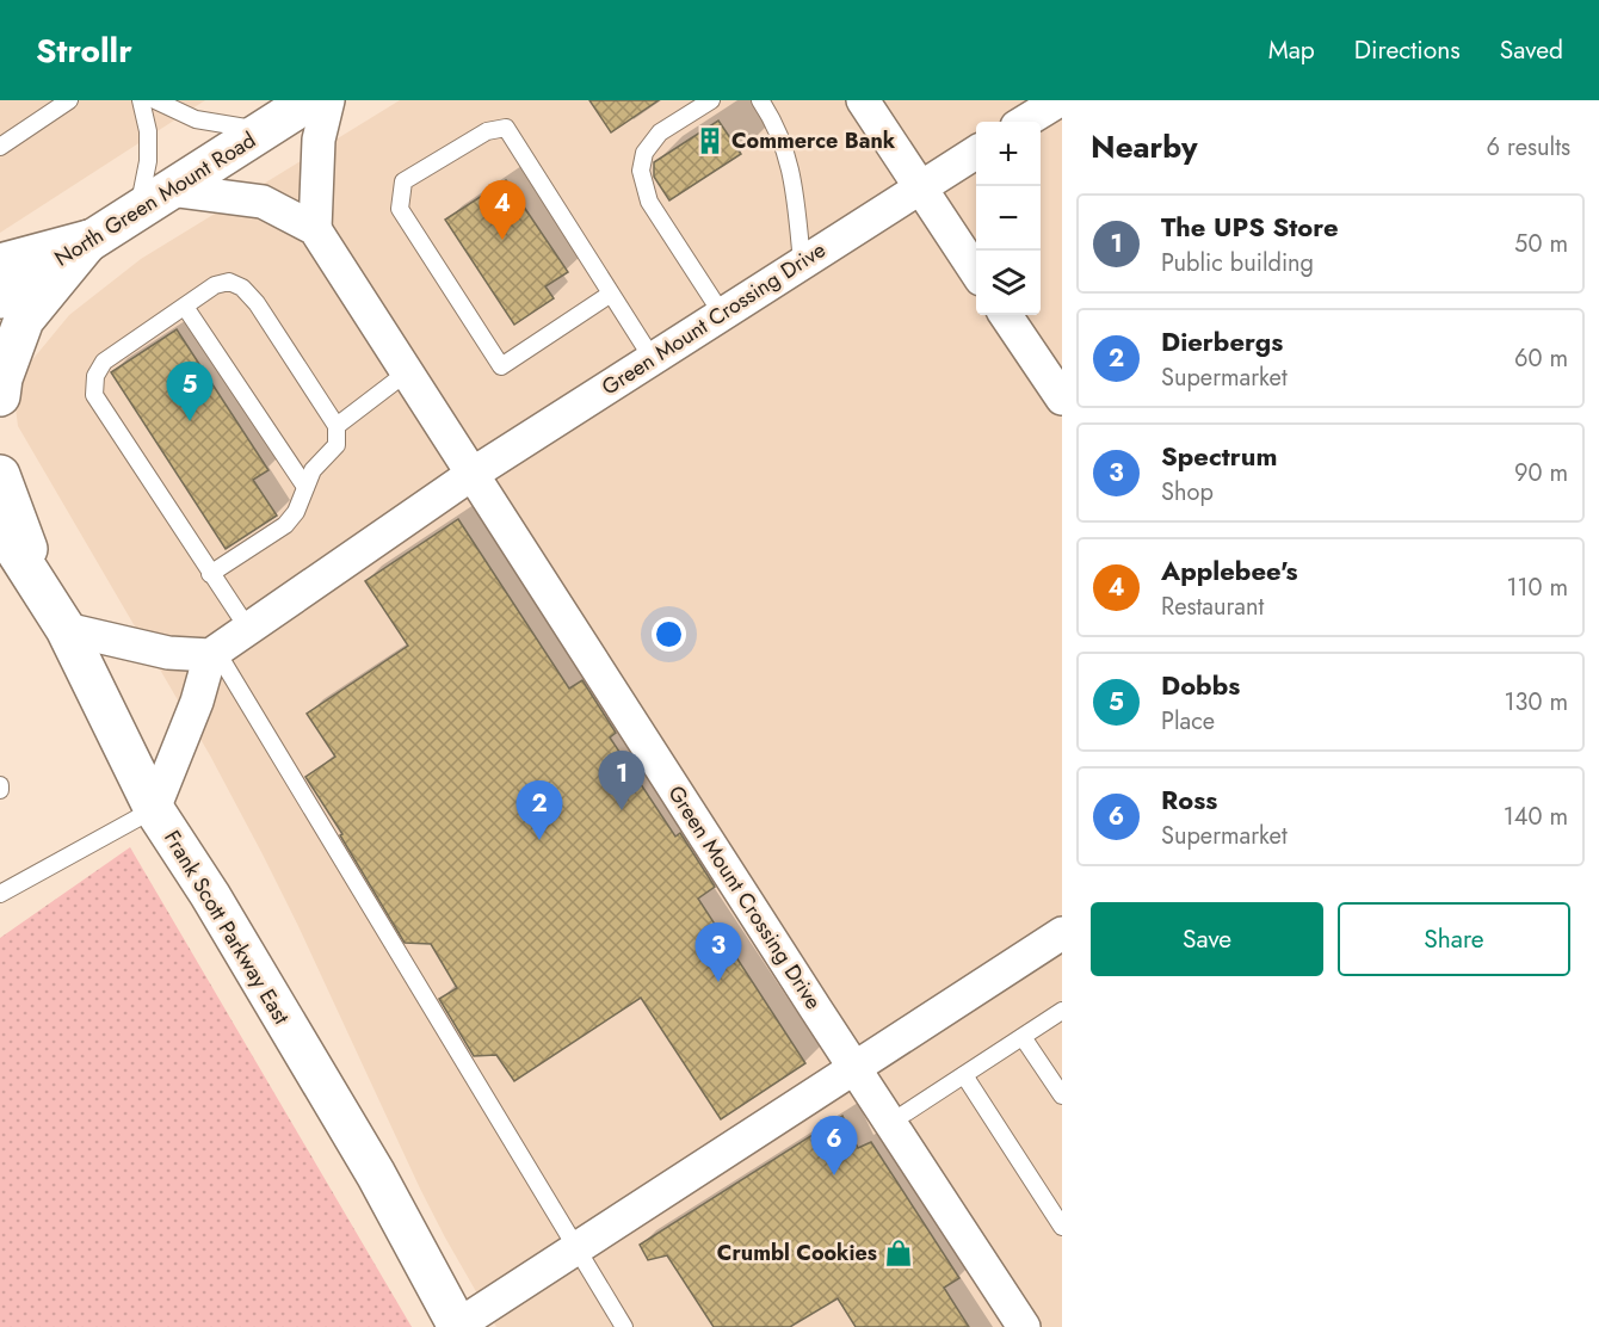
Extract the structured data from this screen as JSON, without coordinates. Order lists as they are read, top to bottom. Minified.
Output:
{"streets":{"main road":["North Green Mount Road","Frank Scott Parkway East"],"street":["Green Mount Crossing Drive"]},"places":{"building":["Commerce Bank"],"shop":["Crumbl Cookies"]},"page":{"header":"Strollr","nav":["Map","Directions","Saved"],"heading":["Nearby","6 results"],"map_buttons":["+","−"],"pins":["4","5","1","2","3","6"],"list":[{"mark":"1","name":"The UPS Store","note":"Public building","value":"50 m"},{"mark":"2","name":"Dierbergs","note":"Supermarket","value":"60 m"},{"mark":"3","name":"Spectrum","note":"Shop","value":"90 m"},{"mark":"4","name":"Applebee's","note":"Restaurant","value":"110 m"},{"mark":"5","name":"Dobbs","note":"Place","value":"130 m"},{"mark":"6","name":"Ross","note":"Supermarket","value":"140 m"}],"buttons":["Save","Share"]}}
